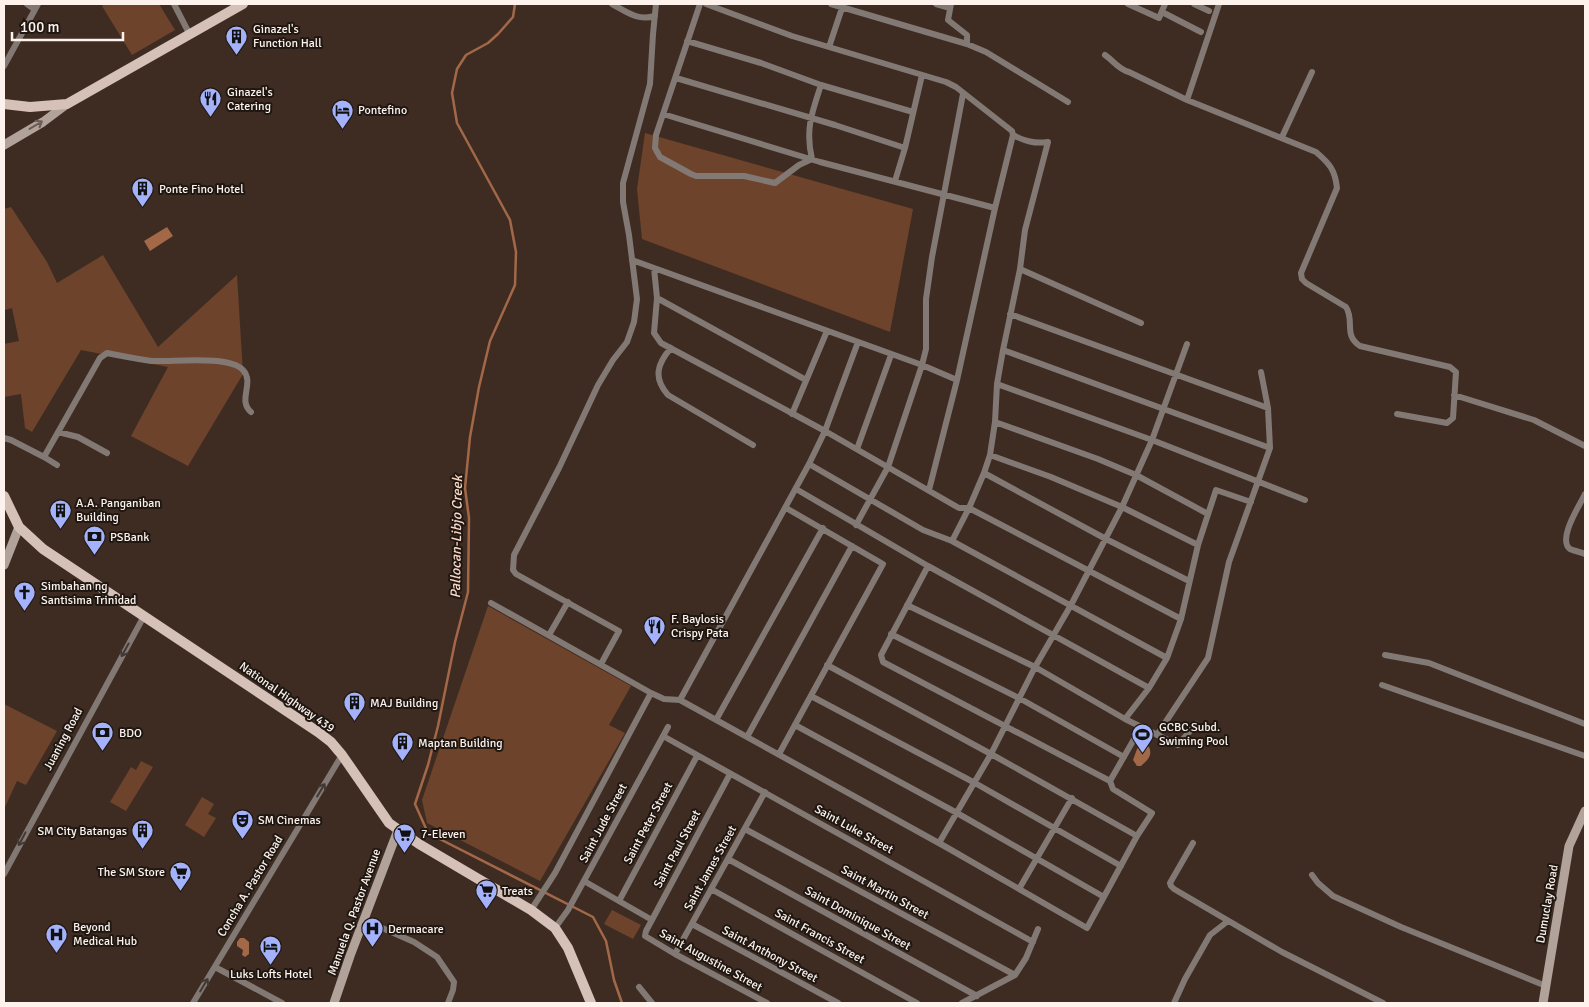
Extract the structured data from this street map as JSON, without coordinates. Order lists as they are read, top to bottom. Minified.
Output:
{"streets":{"main road":["National Highway 439","Dumuclay Road","Manuela Q. Pastor Avenue"],"street":["Juaning Road","Saint Jude Street","Saint Peter Street","Saint Luke Street","Saint Paul Street","Saint James Street","Concha A. Pastor Road","Saint Martin Street","Saint Dominique Street","Saint Francis Street","Saint Anthony Street","Saint Augustine Street"]},"crossings":[["National Highway 439","Juaning Road"],["National Highway 439","Saint Jude Street"],["National Highway 439","Concha A. Pastor Road"],["National Highway 439","Manuela Q. Pastor Avenue"],["Saint Jude Street","Saint Luke Street"],["Saint Peter Street","Saint Luke Street"],["Saint Luke Street","Saint Paul Street"],["Saint Luke Street","Saint James Street"],["Saint Paul Street","Saint Augustine Street"],["Saint James Street","Saint Martin Street"],["Saint James Street","Saint Dominique Street"],["Saint James Street","Saint Francis Street"],["Saint James Street","Saint Anthony Street"],["Saint James Street","Saint Augustine Street"]],"one_way":["Juaning Road","Concha A. Pastor Road"],"water":["Pallocan-Libjo Creek"],"places":{"building":["Ginazel's Function Hall","Ponte Fino Hotel","A.A. Panganiban Building","MAJ Building","Maptan Building","SM City Batangas"],"restaurant":["Ginazel's Catering","F. Baylosis Crispy Pata"],"hotel":["Pontefino","Luks Lofts Hotel"],"bank":["PSBank","BDO"],"church":["Simbahan ng Santisima Trinidad"],"sports":["GCBC Subd. Swiming Pool"],"theatre":["SM Cinemas"],"supermarket":["7-Eleven","The SM Store","Treats"],"hospital":["Dermacare","Beyond Medical Hub"]},"scale_bar":"100 m"}
